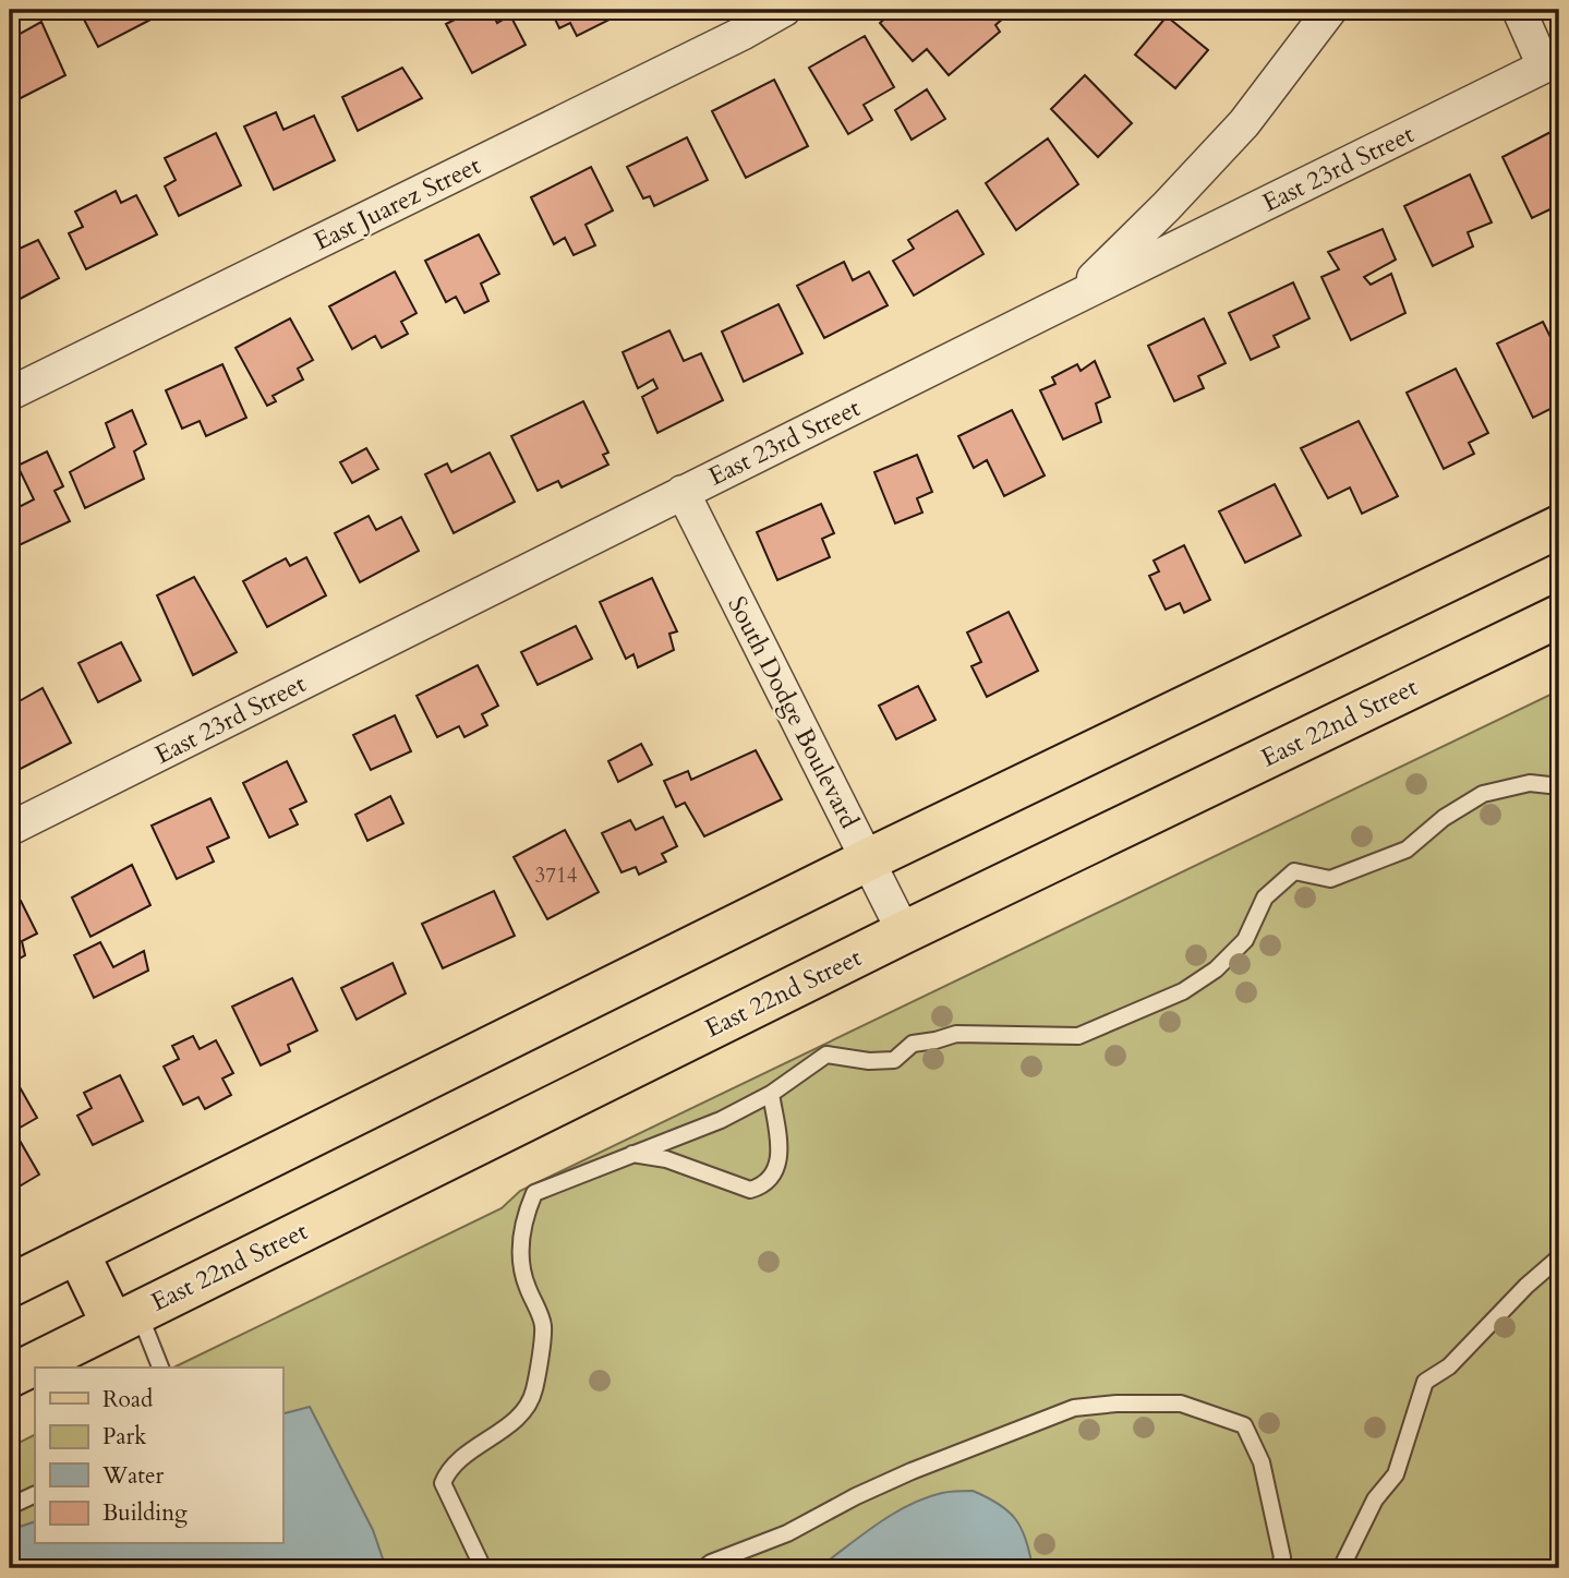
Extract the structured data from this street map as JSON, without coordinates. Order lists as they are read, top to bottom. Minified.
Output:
{"streets":{"main road":["East 22nd Street"],"street":["East 23rd Street","East Juarez Street","South Dodge Boulevard"]},"crossings":[["East 23rd Street","South Dodge Boulevard"],["South Dodge Boulevard","East 22nd Street"]],"house_numbers":["3714"],"legend":["Road","Park","Water","Building"]}
